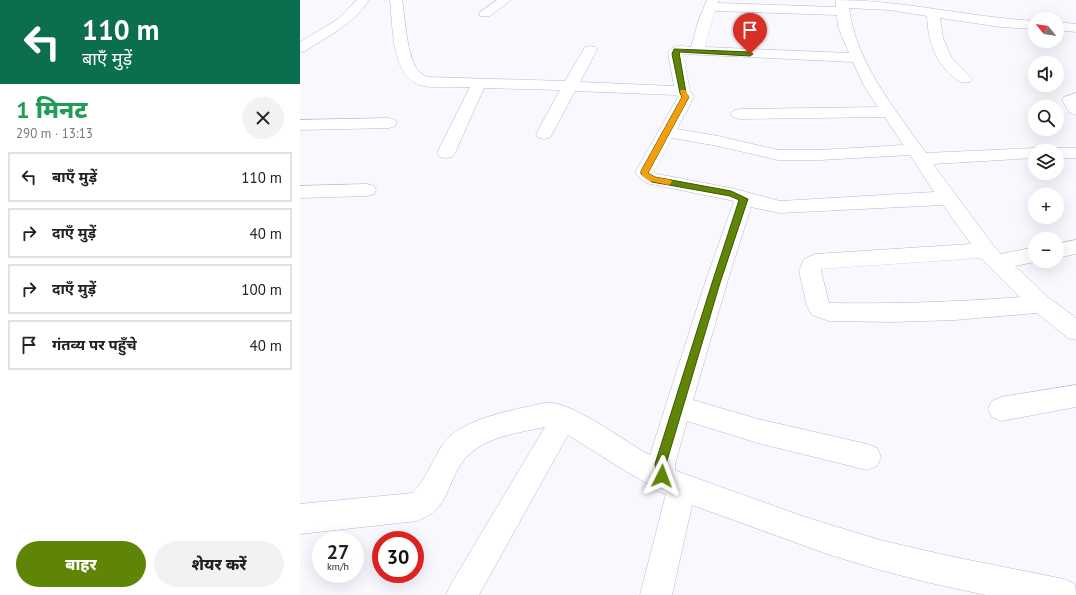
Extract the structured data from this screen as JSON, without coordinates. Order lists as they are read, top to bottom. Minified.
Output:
{"north":"top left","page":{"turn":["110 m","बाएँ मुड़ें"],"map_buttons":["+","−"],"heading":["1 मिनट","290 m · 13:13"],"list":[{"name":"बाएँ मुड़ें","value":"110 m"},{"name":"दाएँ मुड़ें","value":"40 m"},{"name":"दाएँ मुड़ें","value":"100 m"},{"name":"गंतव्य पर पहुँचे","value":"40 m"}],"speed":"27 km/h","limit":"30","buttons":["बाहर","शेयर करें"]}}
